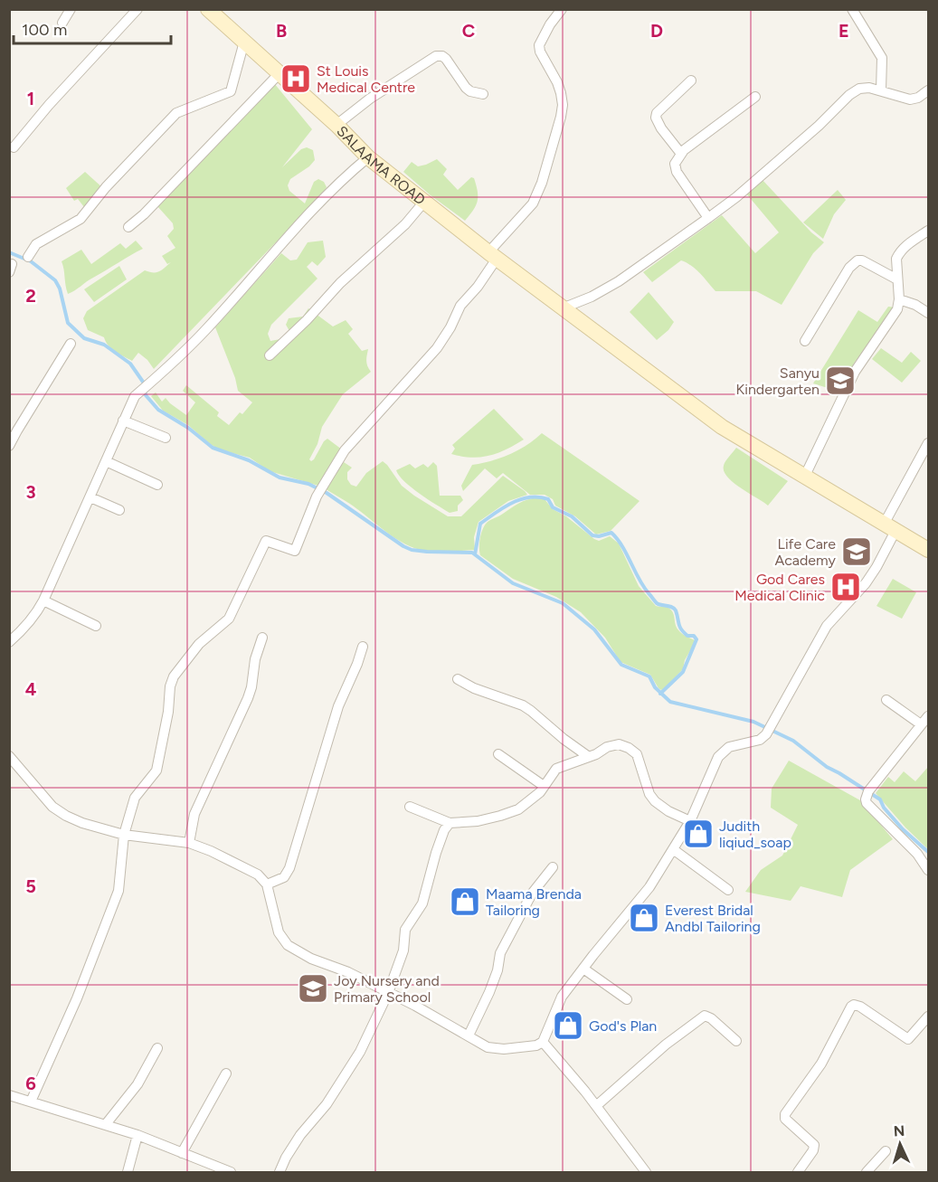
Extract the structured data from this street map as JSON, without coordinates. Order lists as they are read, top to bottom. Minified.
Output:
{"streets":{"main road":["SALAAMA ROAD"]},"places":{"hospital":["St Louis Medical Centre","God Cares Medical Clinic"],"school or university":["Sanyu Kindergarten","Life Care Academy","Joy Nursery and Primary School"],"shop":["Judith liqiud_soap","Maama Brenda Tailoring","Everest Bridal Andbl Tailoring","God's Plan"]},"scale_bar":"100 m","north":"top","grid":{"columns":["B","C","D","E"],"rows":["1","2","3","4","5","6"]}}
